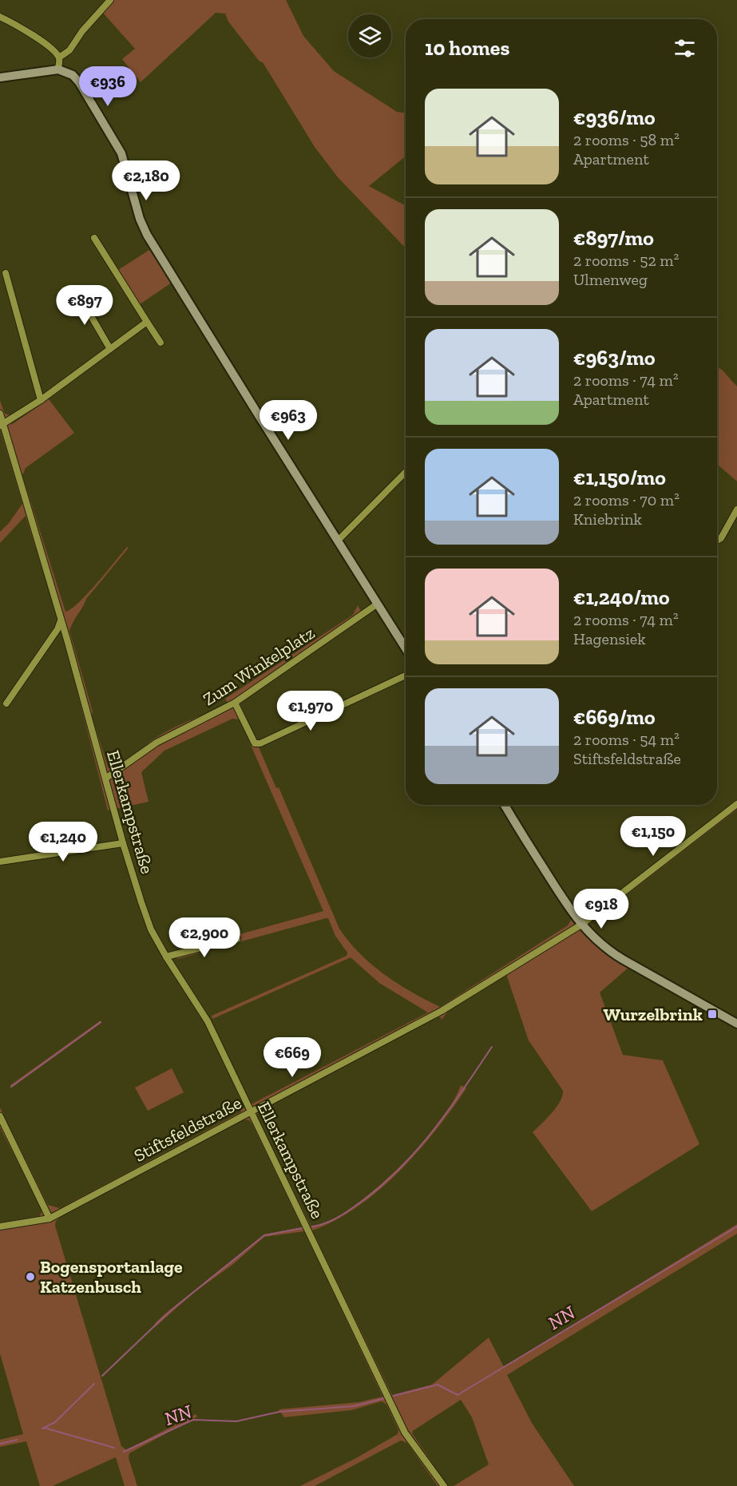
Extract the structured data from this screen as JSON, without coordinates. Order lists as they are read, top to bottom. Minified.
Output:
{"streets":{"street":["Zum Winkelplatz","Ellerkampstraße","Stiftsfeldstraße"]},"crossings":[["Zum Winkelplatz","Ellerkampstraße"],["Ellerkampstraße","Stiftsfeldstraße"]],"water":["NN"],"places":{"transit":["Wurzelbrink"],"other":["Bogensportanlage Katzenbusch"]},"page":{"heading":"10 homes","price":["€936","€2,180","€897","€963","€1,970","€1,150","€1,240","€918","€2,900","€669"],"list":[{"name":"€936/mo","note":"2 rooms · 58 m² · Apartment"},{"name":"€897/mo","note":"2 rooms · 52 m² · Ulmenweg"},{"name":"€963/mo","note":"2 rooms · 74 m² · Apartment"},{"name":"€1,150/mo","note":"2 rooms · 70 m² · Kniebrink"},{"name":"€1,240/mo","note":"2 rooms · 74 m² · Hagensiek"},{"name":"€669/mo","note":"2 rooms · 54 m² · Stiftsfeldstraße"}]}}
